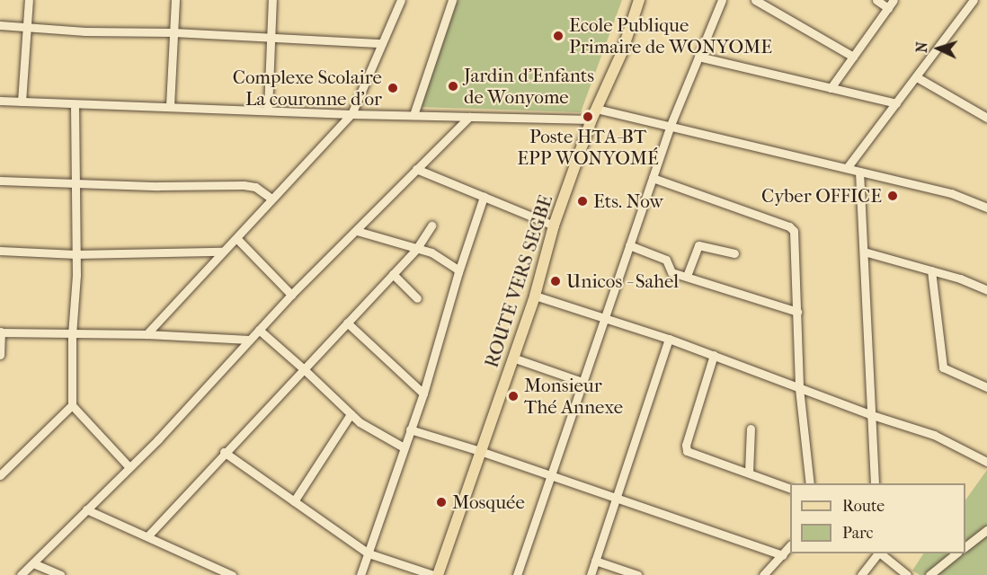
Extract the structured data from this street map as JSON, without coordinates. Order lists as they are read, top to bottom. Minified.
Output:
{"streets":{"main road":["ROUTE VERS SEGBE"]},"places":["Ecole Publique Primaire de WONYOME","Jardin d'Enfants de Wonyome","Complexe Scolaire La couronne d'or","Poste HTA-BT EPP WONYOMÉ","Cyber OFFICE","Ets. Now","Unicos - Sahel","Monsieur Thé Annexe","Mosquée"],"legend":["Route","Parc"],"north":"left"}
